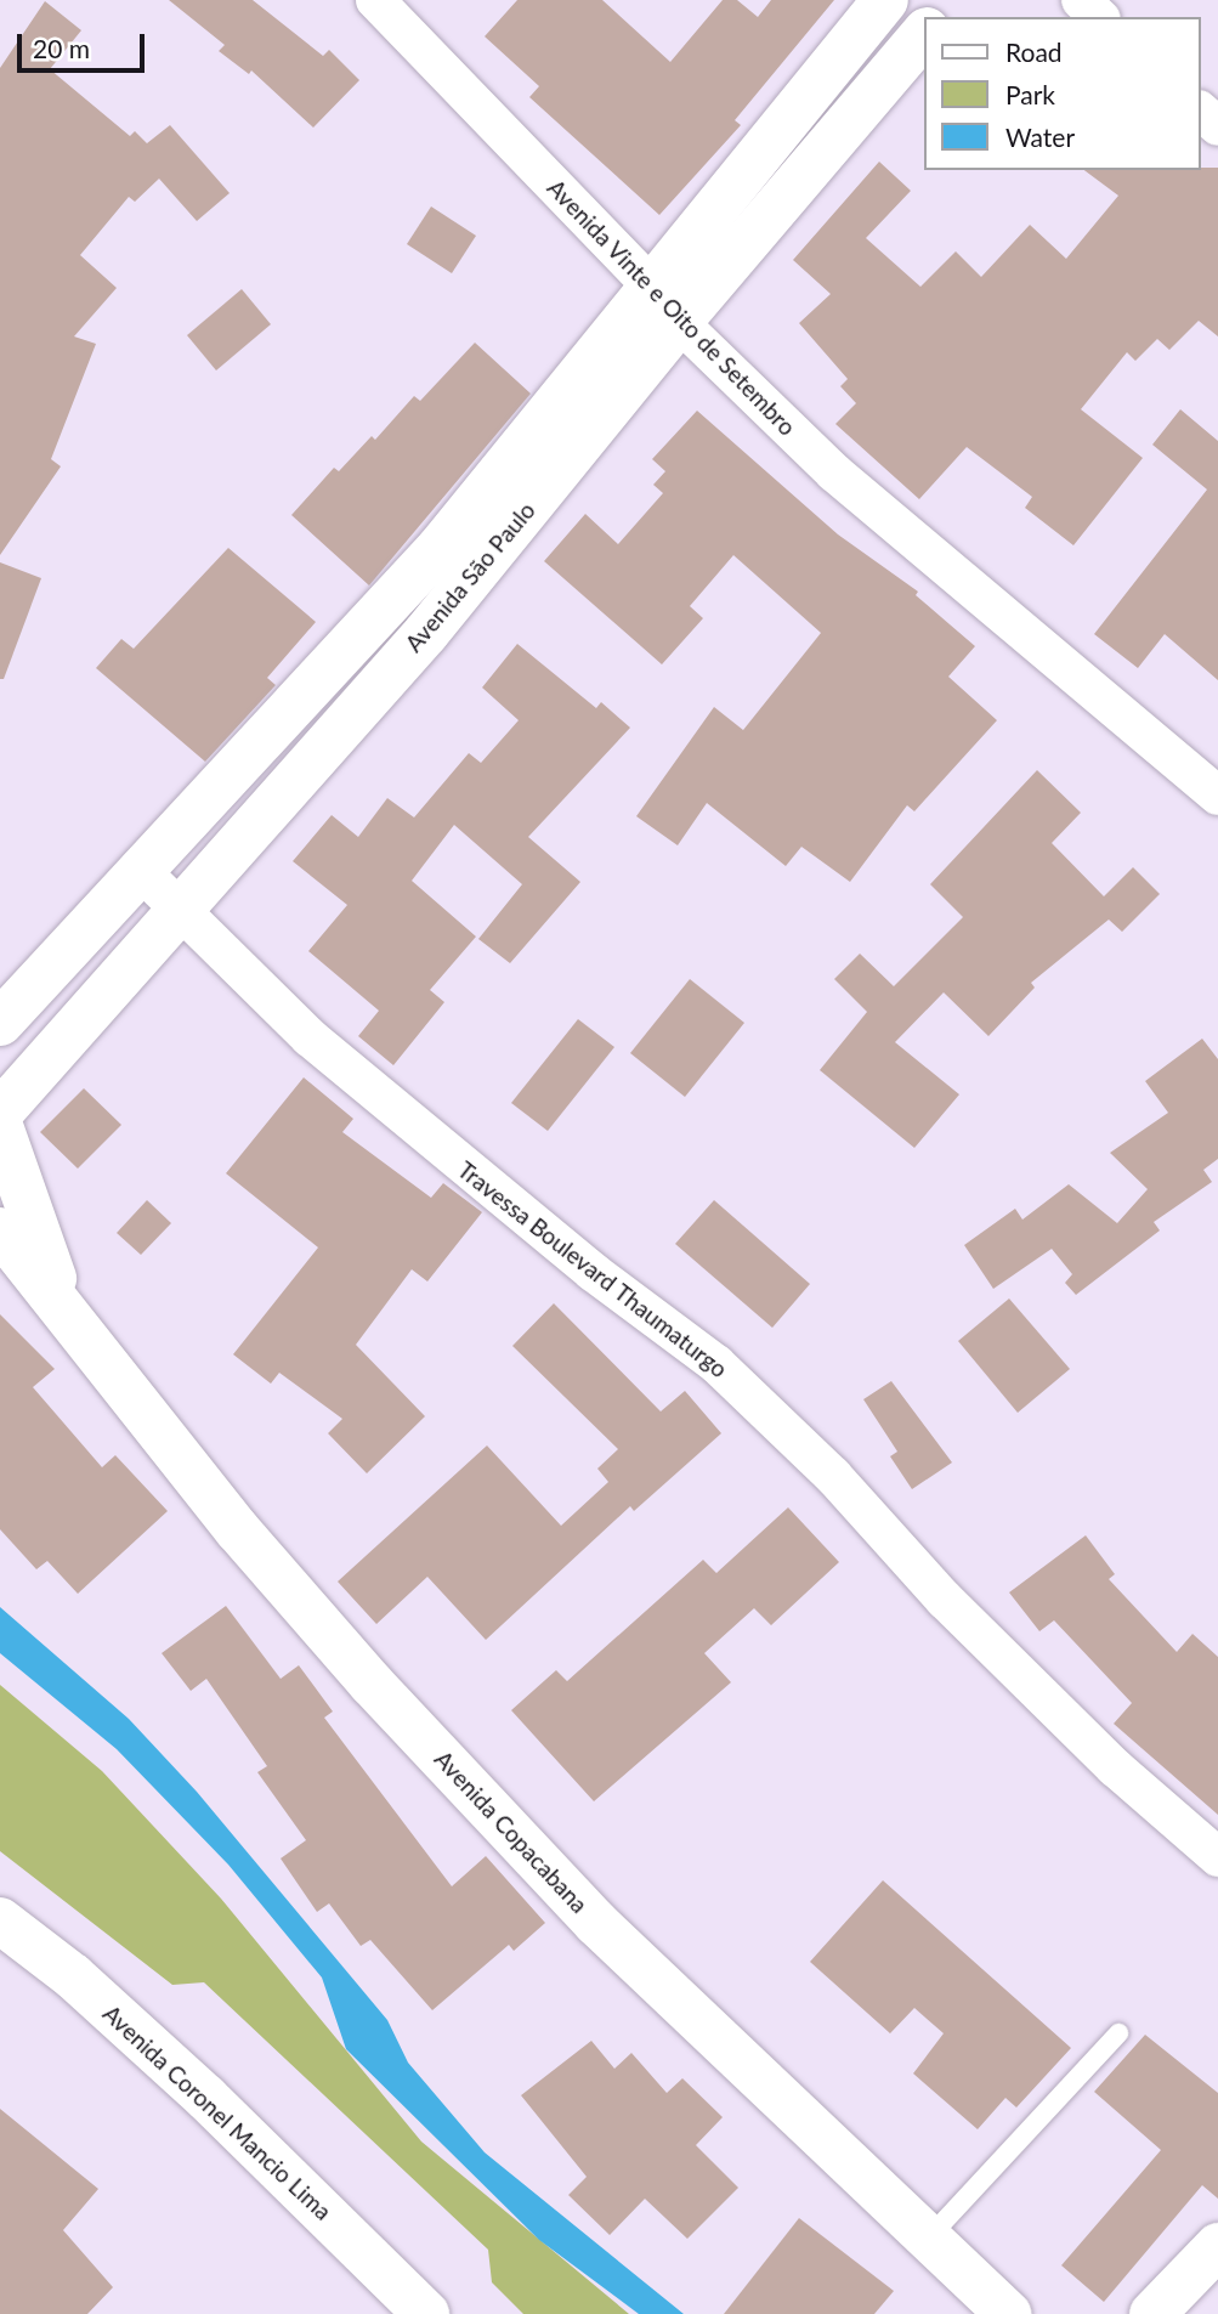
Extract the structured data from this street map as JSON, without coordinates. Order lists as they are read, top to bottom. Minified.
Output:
{"streets":{"street":["Avenida Vinte e Oito de Setembro","Avenida São Paulo","Travessa Boulevard Thaumaturgo","Avenida Copacabana","Avenida Coronel Mancio Lima"]},"crossings":[["Avenida Vinte e Oito de Setembro","Avenida São Paulo"],["Avenida São Paulo","Travessa Boulevard Thaumaturgo"]],"legend":["Road","Park","Water"],"scale_bar":"20 m"}
